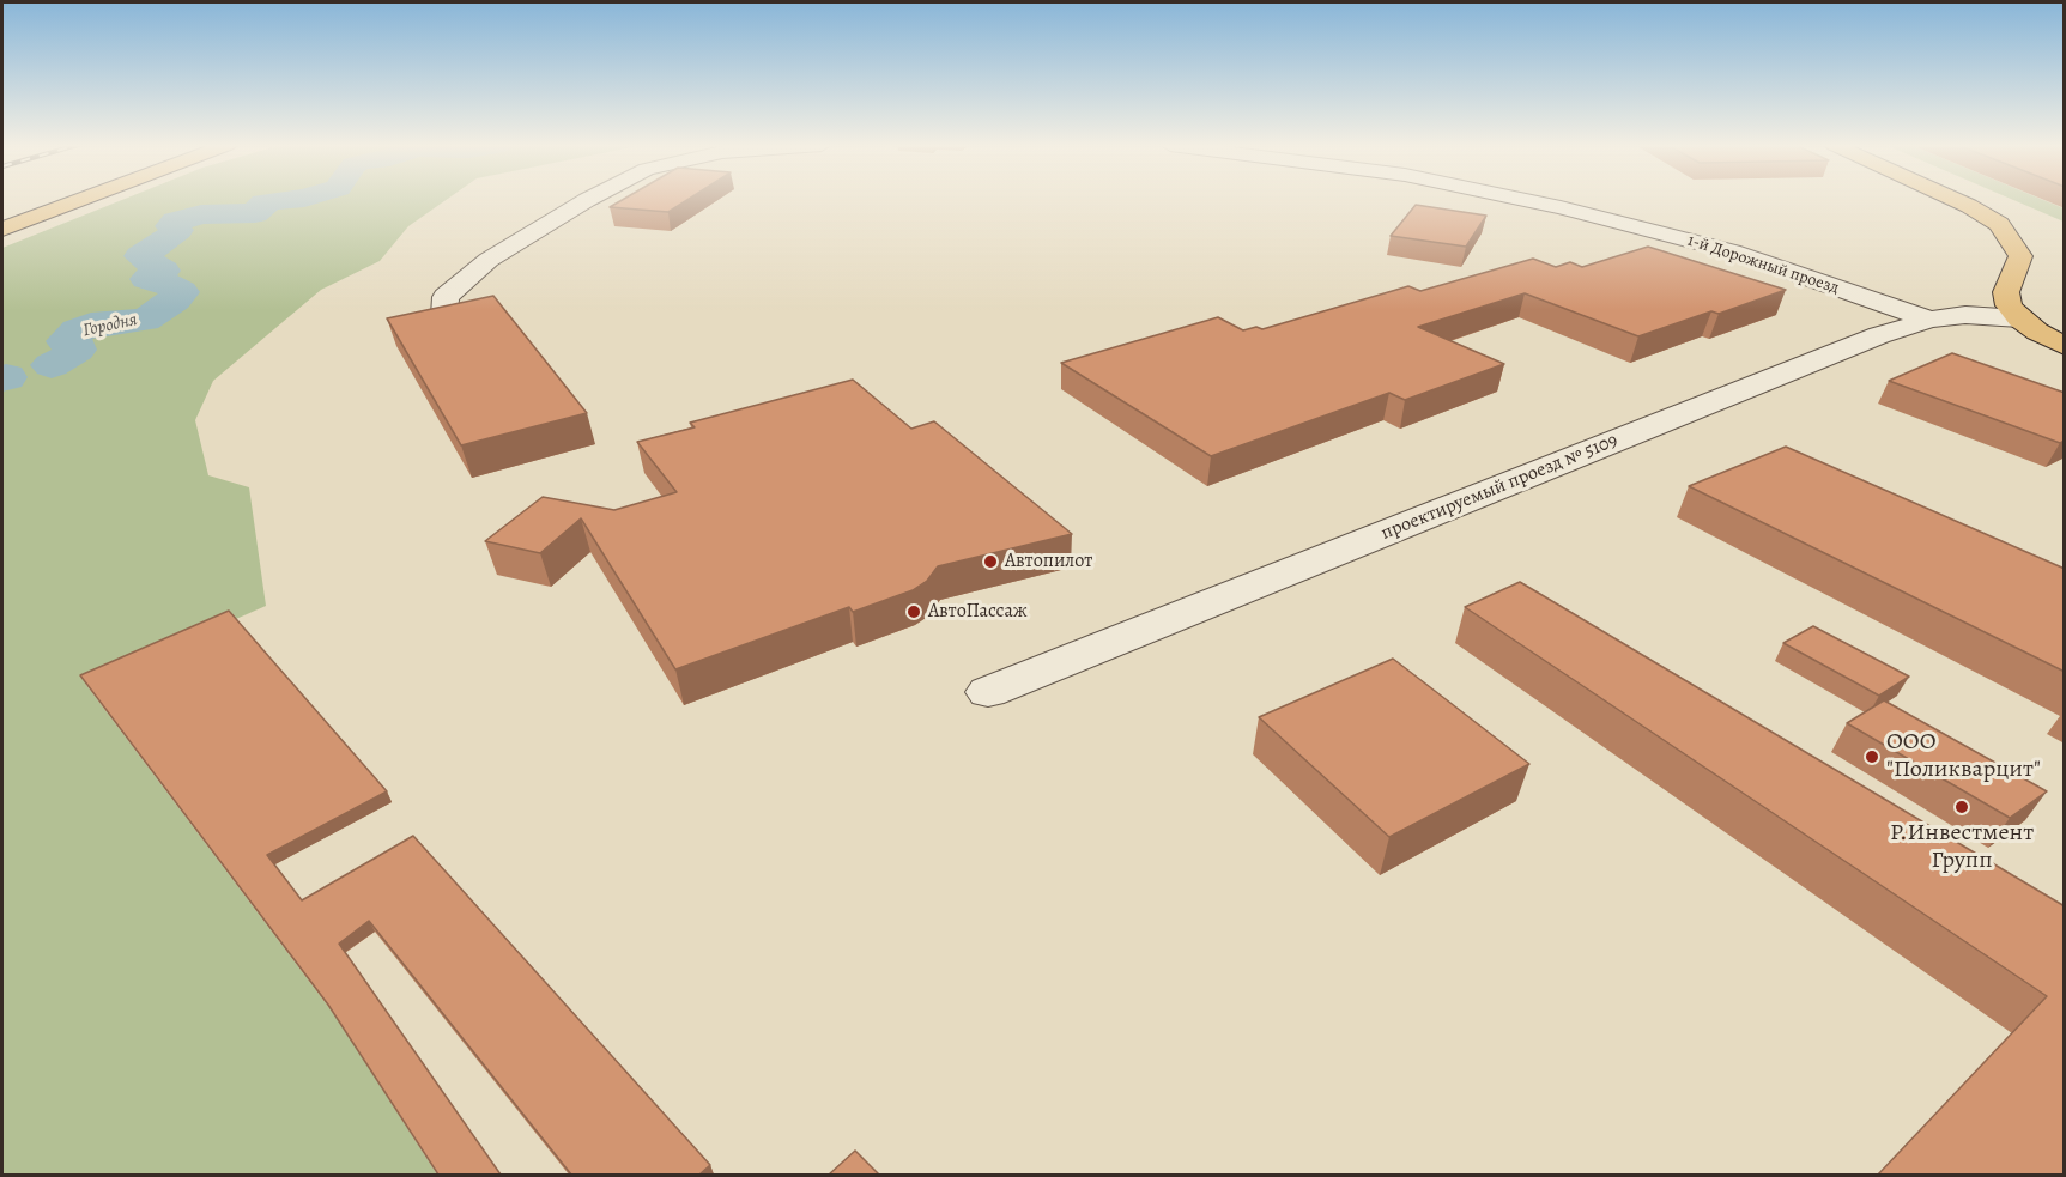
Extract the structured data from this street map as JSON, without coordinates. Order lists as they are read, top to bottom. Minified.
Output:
{"streets":{"street":["1-й Дорожный проезд","проектируемый проезд № 5109"]},"crossings":[["1-й Дорожный проезд","проектируемый проезд № 5109"]],"water":["Городня"],"places":["Автопилот","АвтоПассаж","ООО \"Поликварцит\"","Р.Инвестмент Групп"]}
